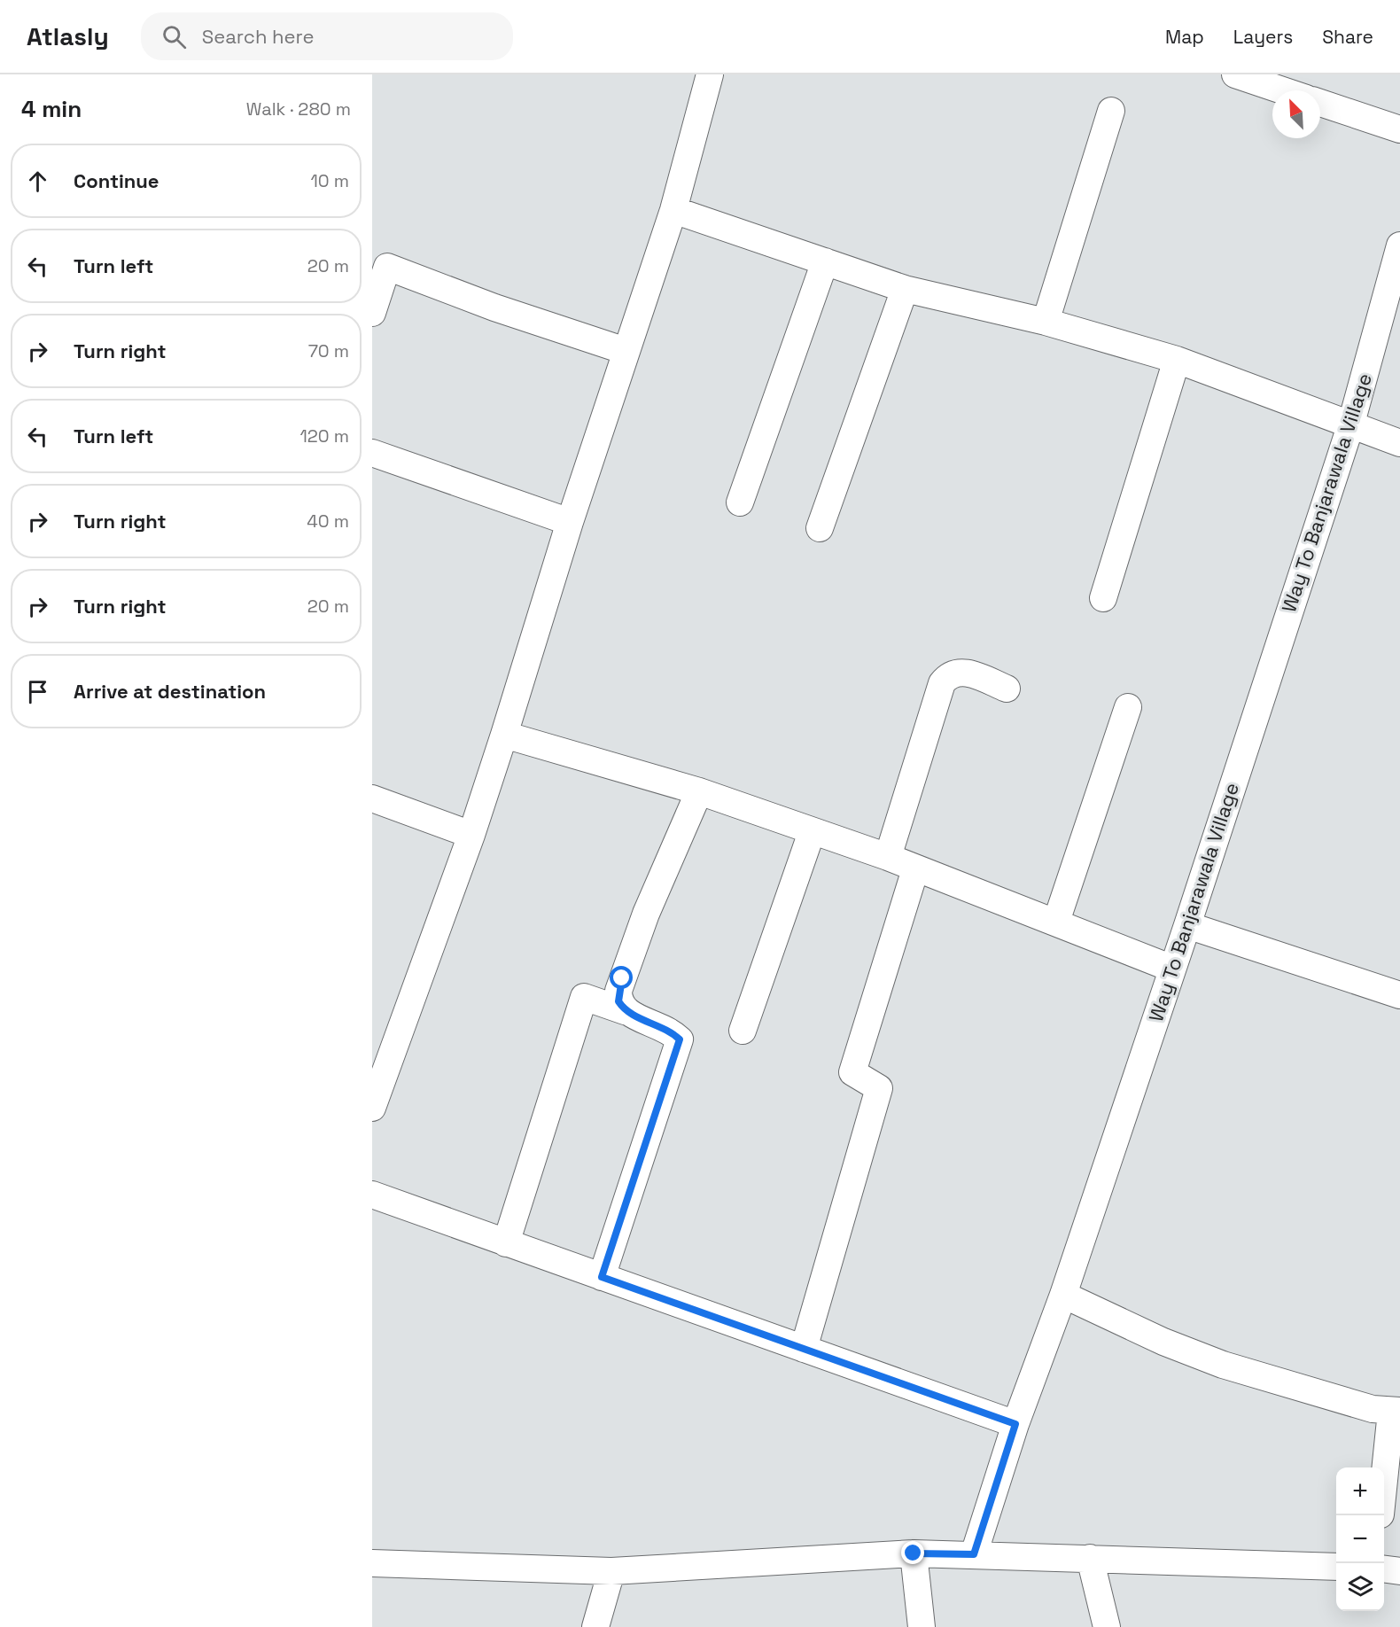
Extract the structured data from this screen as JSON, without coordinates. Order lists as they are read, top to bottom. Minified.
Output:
{"streets":{"street":["Way To Banjarawala Village"]},"north":"top left","page":{"header":"Atlasly","search":"Search here","nav":["Map","Layers","Share"],"heading":["4 min","Walk · 280 m"],"list":[["Continue","10 m"],["Turn left","20 m"],["Turn right","70 m"],["Turn left","120 m"],["Turn right","40 m"],["Turn right","20 m"],"Arrive at destination"],"map_buttons":["+","−"]}}
